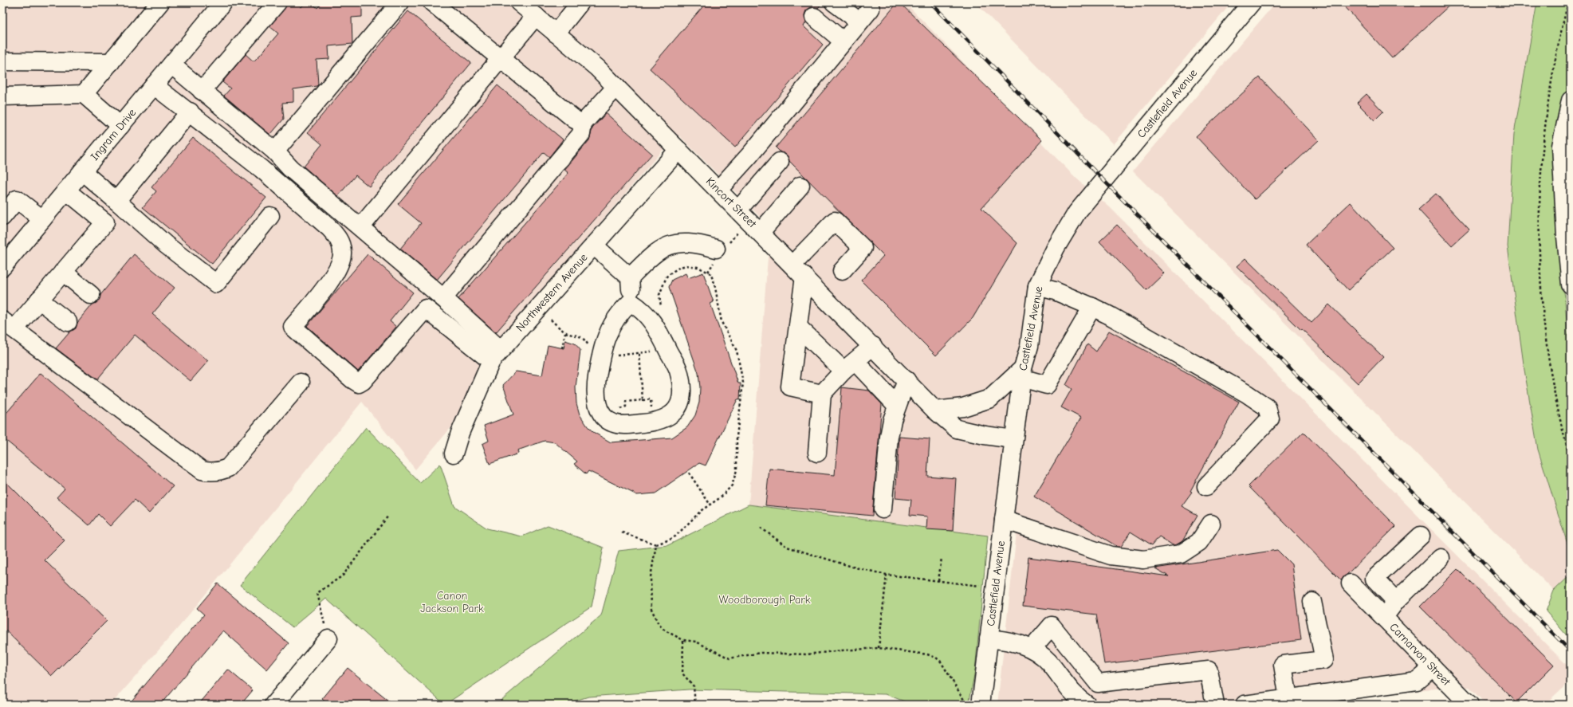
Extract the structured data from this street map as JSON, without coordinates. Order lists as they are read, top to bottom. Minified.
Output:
{"streets":{"street":["Castlefield Avenue","Ingram Drive","Kincort Street","Northwestern Avenue","Carnarvon Street"]},"crossings":[["Castlefield Avenue","Kincort Street"],["Kincort Street","Northwestern Avenue"]],"parks":["Canon Jackson Park","Woodborough Park"]}
